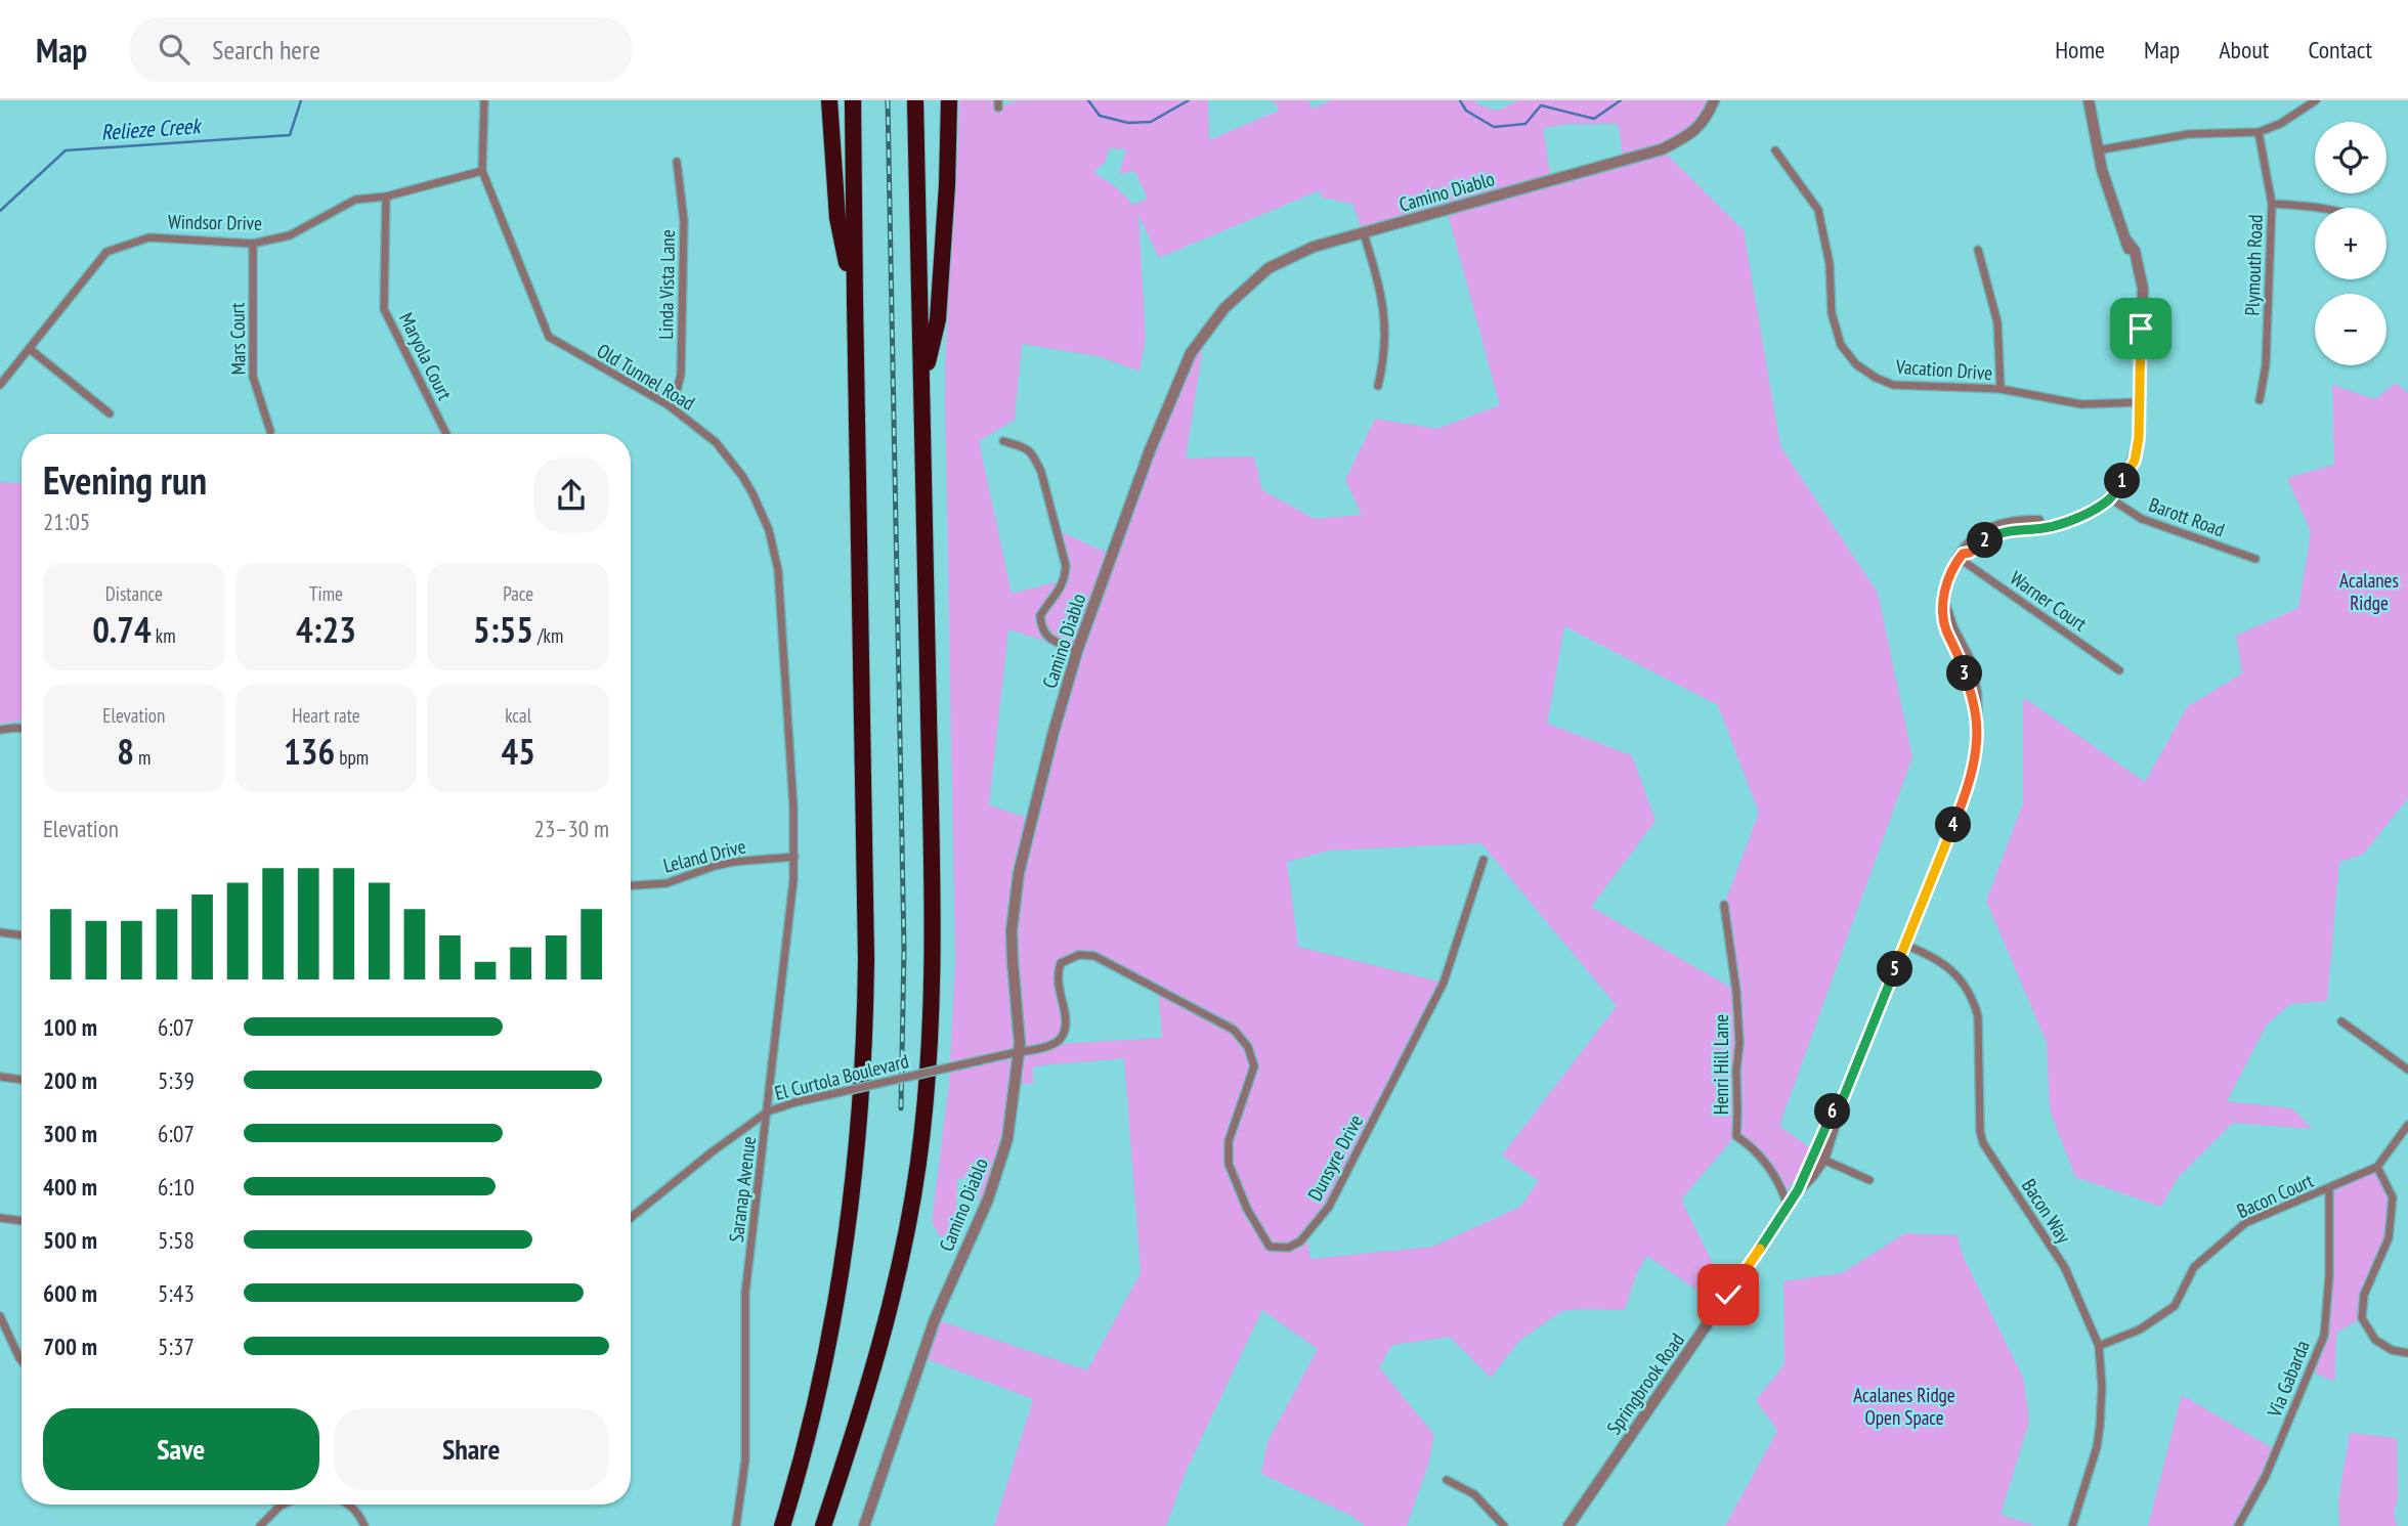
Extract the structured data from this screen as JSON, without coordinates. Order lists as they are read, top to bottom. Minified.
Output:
{"streets":{"street":["Camino Diablo","Windsor Drive","Plymouth Road","Linda Vista Lane","Mars Court","Maryola Court","Vacation Drive","Old Tunnel Road","Barott Road","Warner Court","Leland Drive","Henri Hill Lane","El Curtola Boulevard","Dunsyre Drive","Saranap Avenue","Bacon Court","Bacon Way","Via Gabarda","Springbrook Road"]},"crossings":[["Camino Diablo","El Curtola Boulevard"],["Camino Diablo","Dunsyre Drive"],["Windsor Drive","Mars Court"],["Windsor Drive","Maryola Court"],["Windsor Drive","Old Tunnel Road"],["Linda Vista Lane","Old Tunnel Road"],["Old Tunnel Road","Leland Drive"],["Old Tunnel Road","Saranap Avenue"],["Warner Court","Springbrook Road"],["Leland Drive","Saranap Avenue"],["Henri Hill Lane","Springbrook Road"],["El Curtola Boulevard","Dunsyre Drive"],["El Curtola Boulevard","Saranap Avenue"],["Bacon Court","Bacon Way"],["Bacon Court","Via Gabarda"],["Bacon Way","Springbrook Road"]],"water":["Relieze Creek"],"parks":["Acalanes Ridge","Acalanes Ridge Open Space"],"page":{"header":"Map","search":"Search here","nav":["Home","Map","About","Contact"],"map_buttons":["+","−"],"heading":["Evening run","21:05"],"pins":["1","2","3","4","5","6"],"stats":[["Distance","0.74 km"],["Time","4:23"],["Pace","5:55 /km"],["Elevation","8 m"],["Heart rate","136 bpm"],["kcal","45"]],"chart":["Elevation","23–30 m"],"list":[{"name":"100 m","note":"6:07"},{"name":"200 m","note":"5:39"},{"name":"300 m","note":"6:07"},{"name":"400 m","note":"6:10"},{"name":"500 m","note":"5:58"},{"name":"600 m","note":"5:43"},{"name":"700 m","note":"5:37"}],"buttons":["Save","Share"]}}
